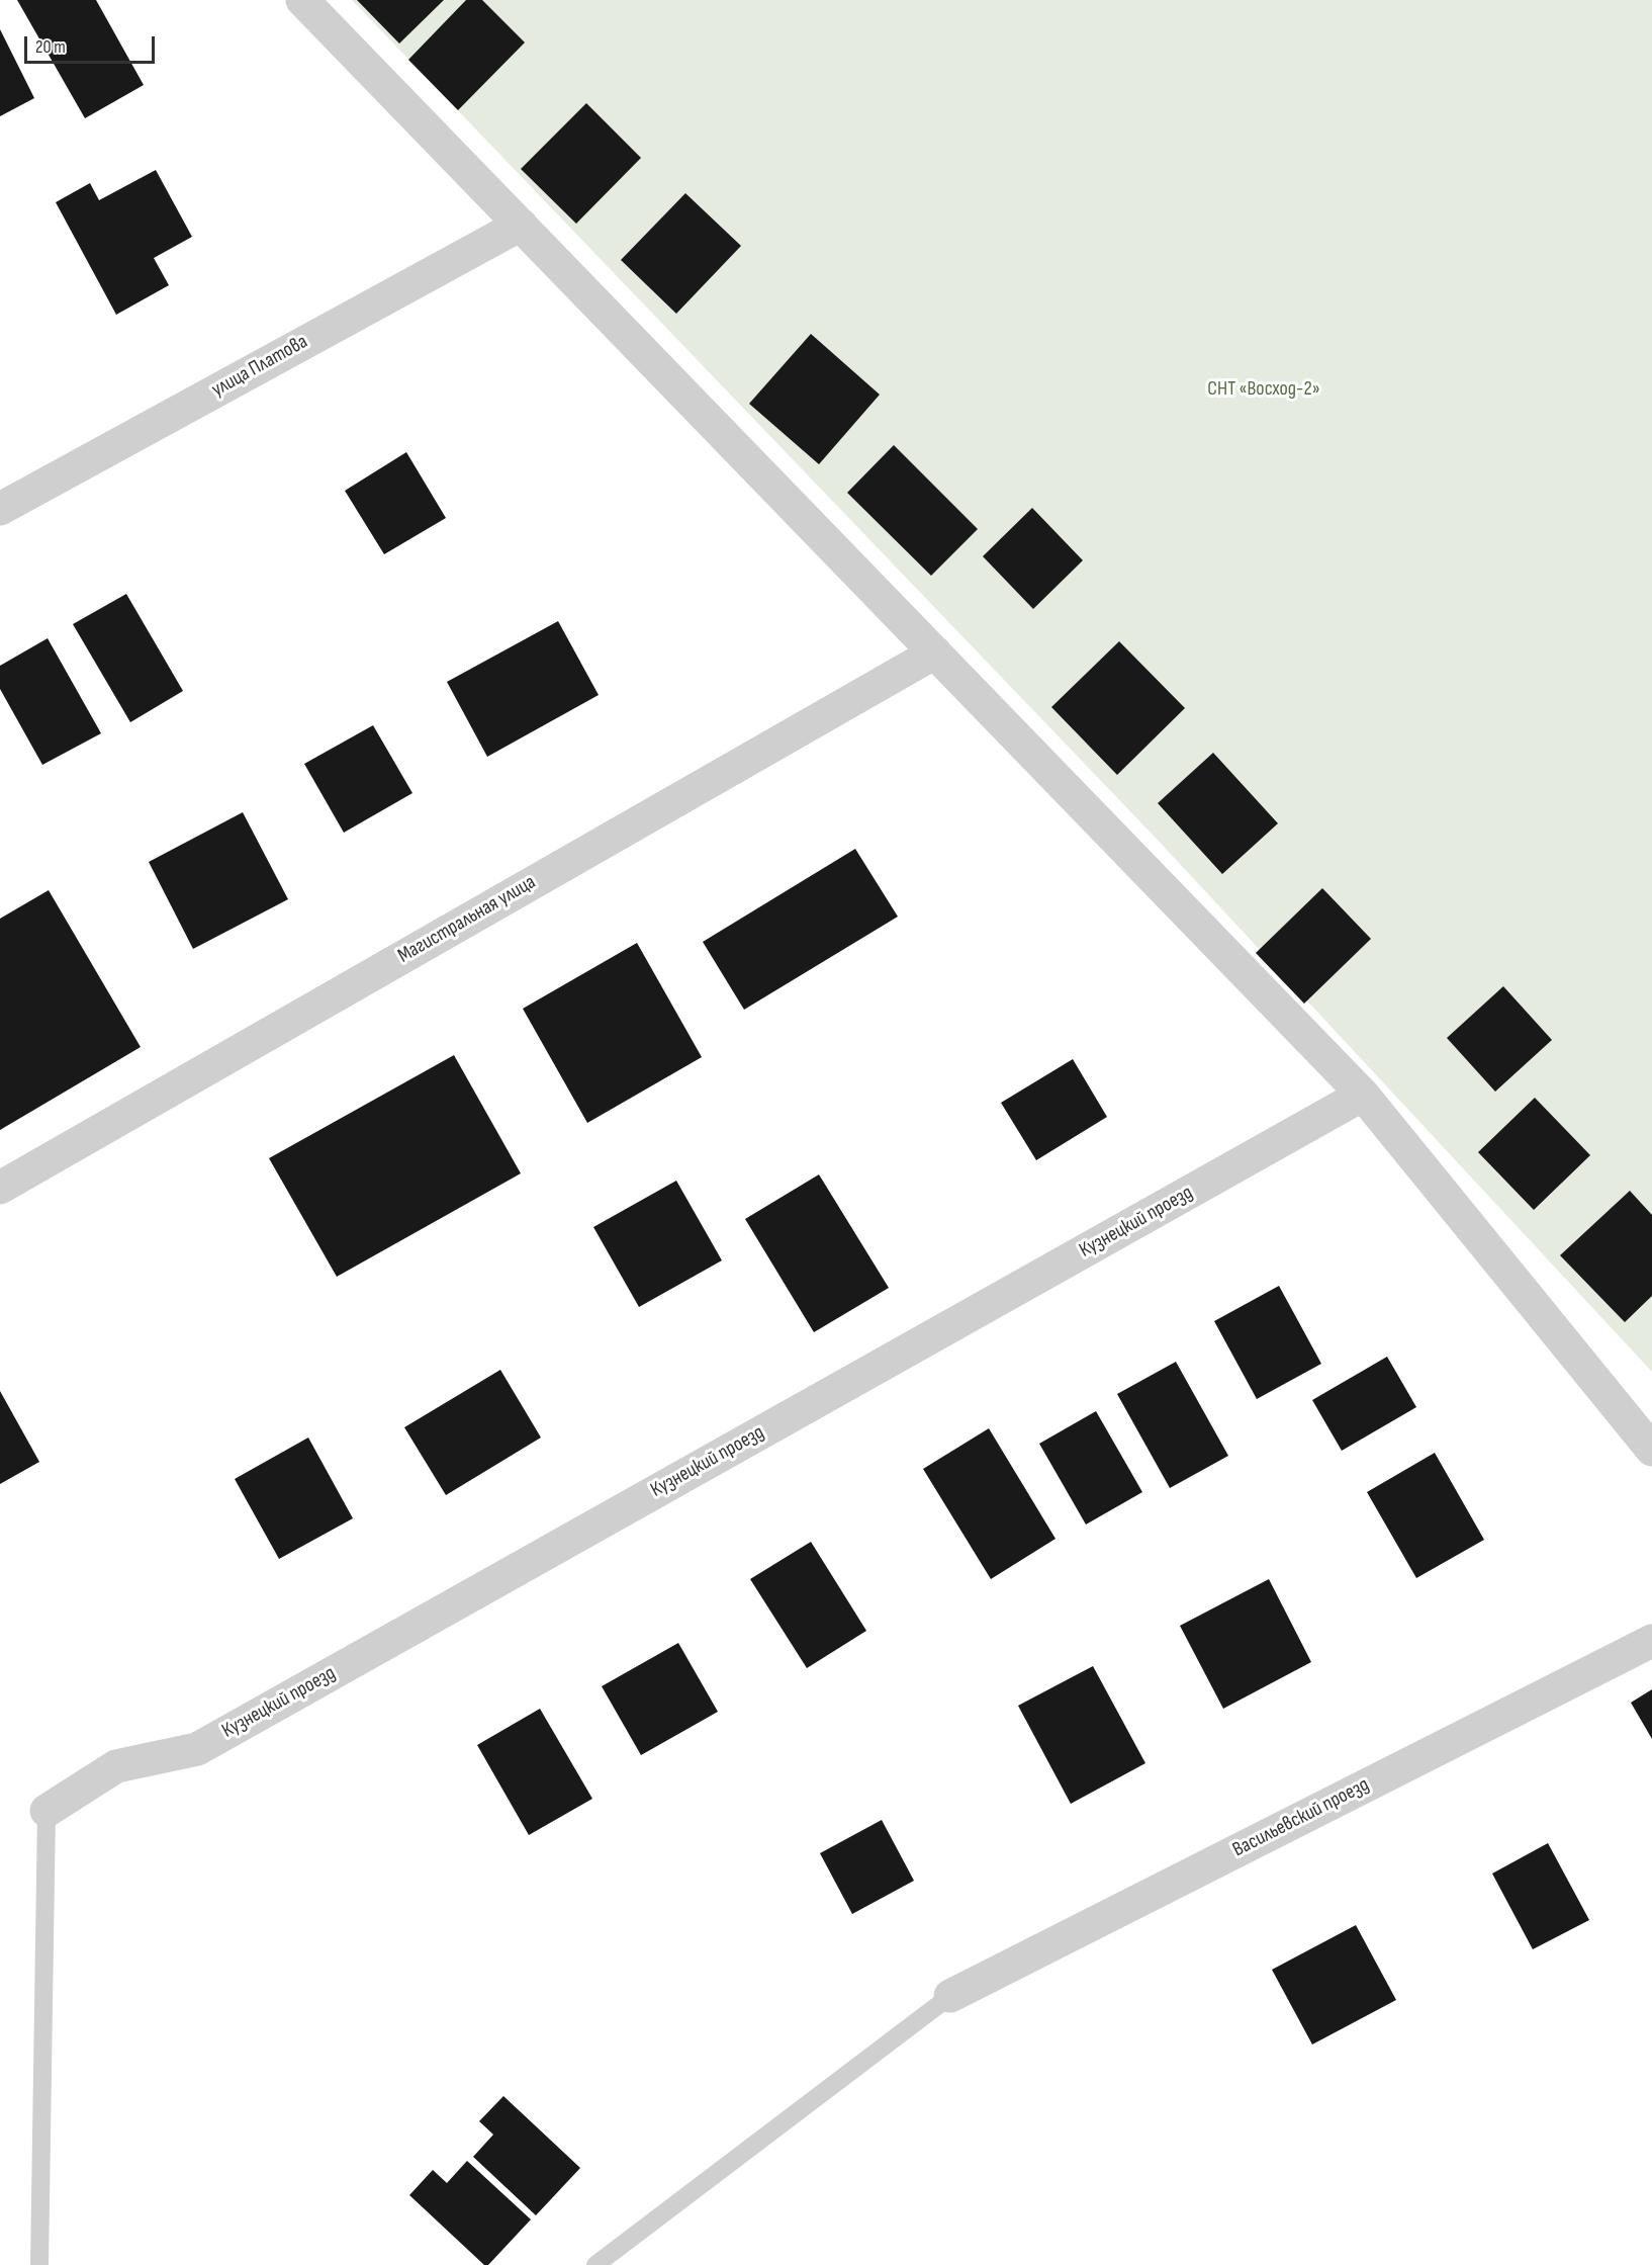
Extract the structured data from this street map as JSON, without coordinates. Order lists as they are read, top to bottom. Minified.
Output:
{"streets":{"street":["улица Платова","Магистральная улица","Кузнецкий проезд","Васильевский проезд"]},"parks":["СНТ «Восход-2»"],"scale_bar":"20 m"}
